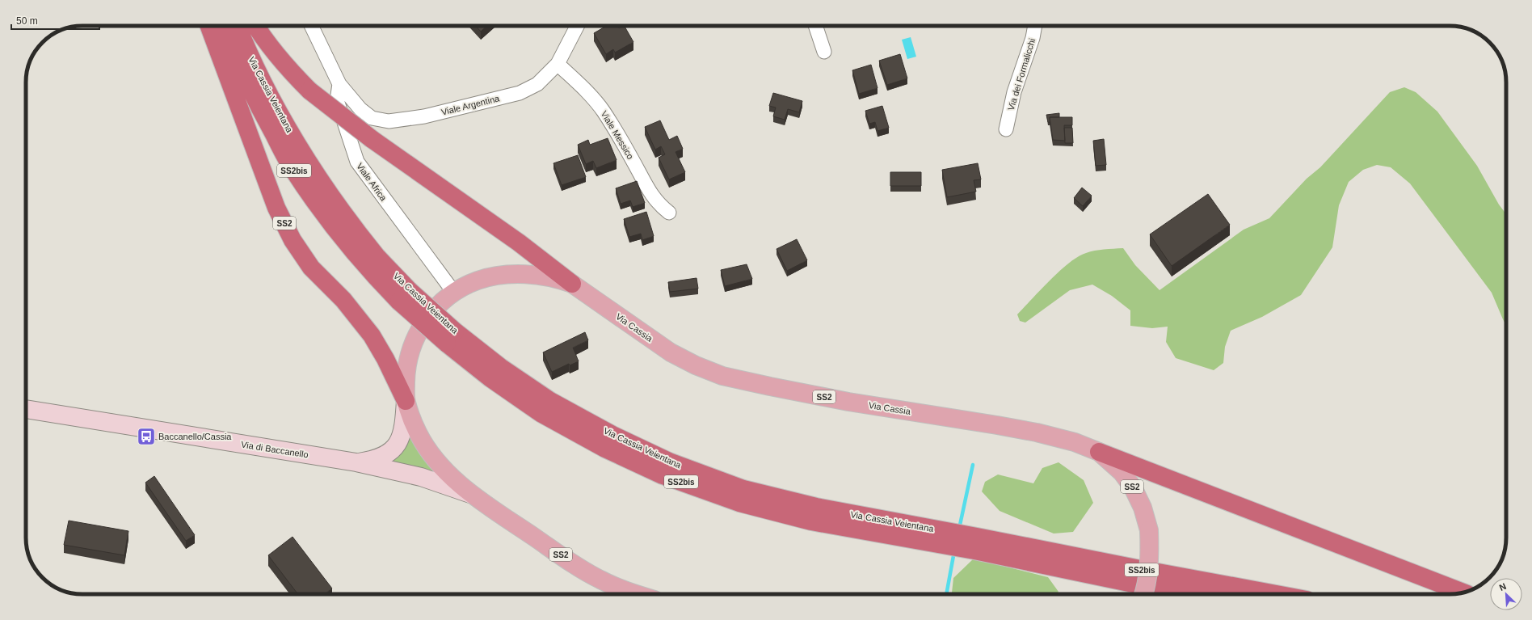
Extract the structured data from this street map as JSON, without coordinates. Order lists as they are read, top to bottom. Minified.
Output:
{"streets":{"highway":["Via Cassia Veientana","SS2bis","SS2"],"main road":["Via Cassia"],"street":["Via dei Formalicchi","Viale Argentina","Viale Messico","Viale Africa","Via di Baccanello"]},"crossings":[["Viale Argentina","Viale Messico"],["Viale Argentina","Viale Africa"],["Viale Africa","Via Cassia"],["SS2","Via Cassia"],["SS2","Via di Baccanello"],["Via Cassia","Via di Baccanello"]],"places":{"bus stop":["Baccanello/Cassia"]},"scale_bar":"50 m","north":"top left"}
